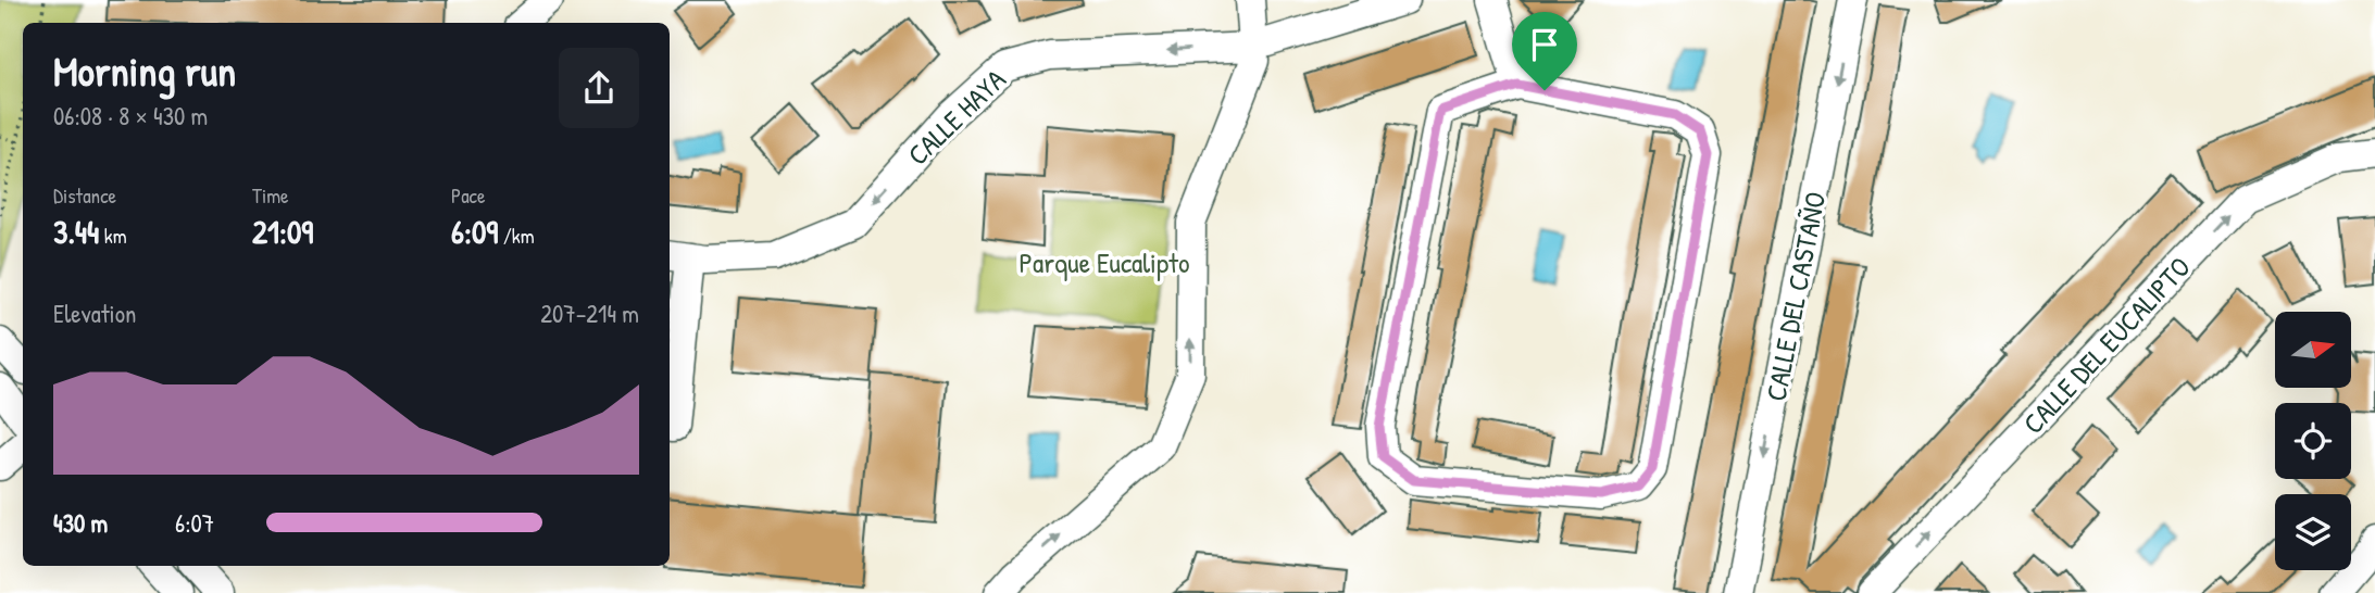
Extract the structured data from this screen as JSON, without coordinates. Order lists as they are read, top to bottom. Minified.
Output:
{"streets":{"street":["CALLE HAYA","CALLE DEL CASTAÑO","CALLE DEL EUCALIPTO"]},"one_way":["CALLE HAYA","CALLE DEL CASTAÑO","CALLE DEL EUCALIPTO"],"parks":["Parque Eucalipto"],"north":"right","page":{"heading":["Morning run","06:08 · 8 × 430 m"],"stats":[["Distance","3.44 km"],["Time","21:09"],["Pace","6:09 /km"]],"chart":["Elevation","207–214 m"],"list":[{"name":"430 m","note":"6:07"}]}}
